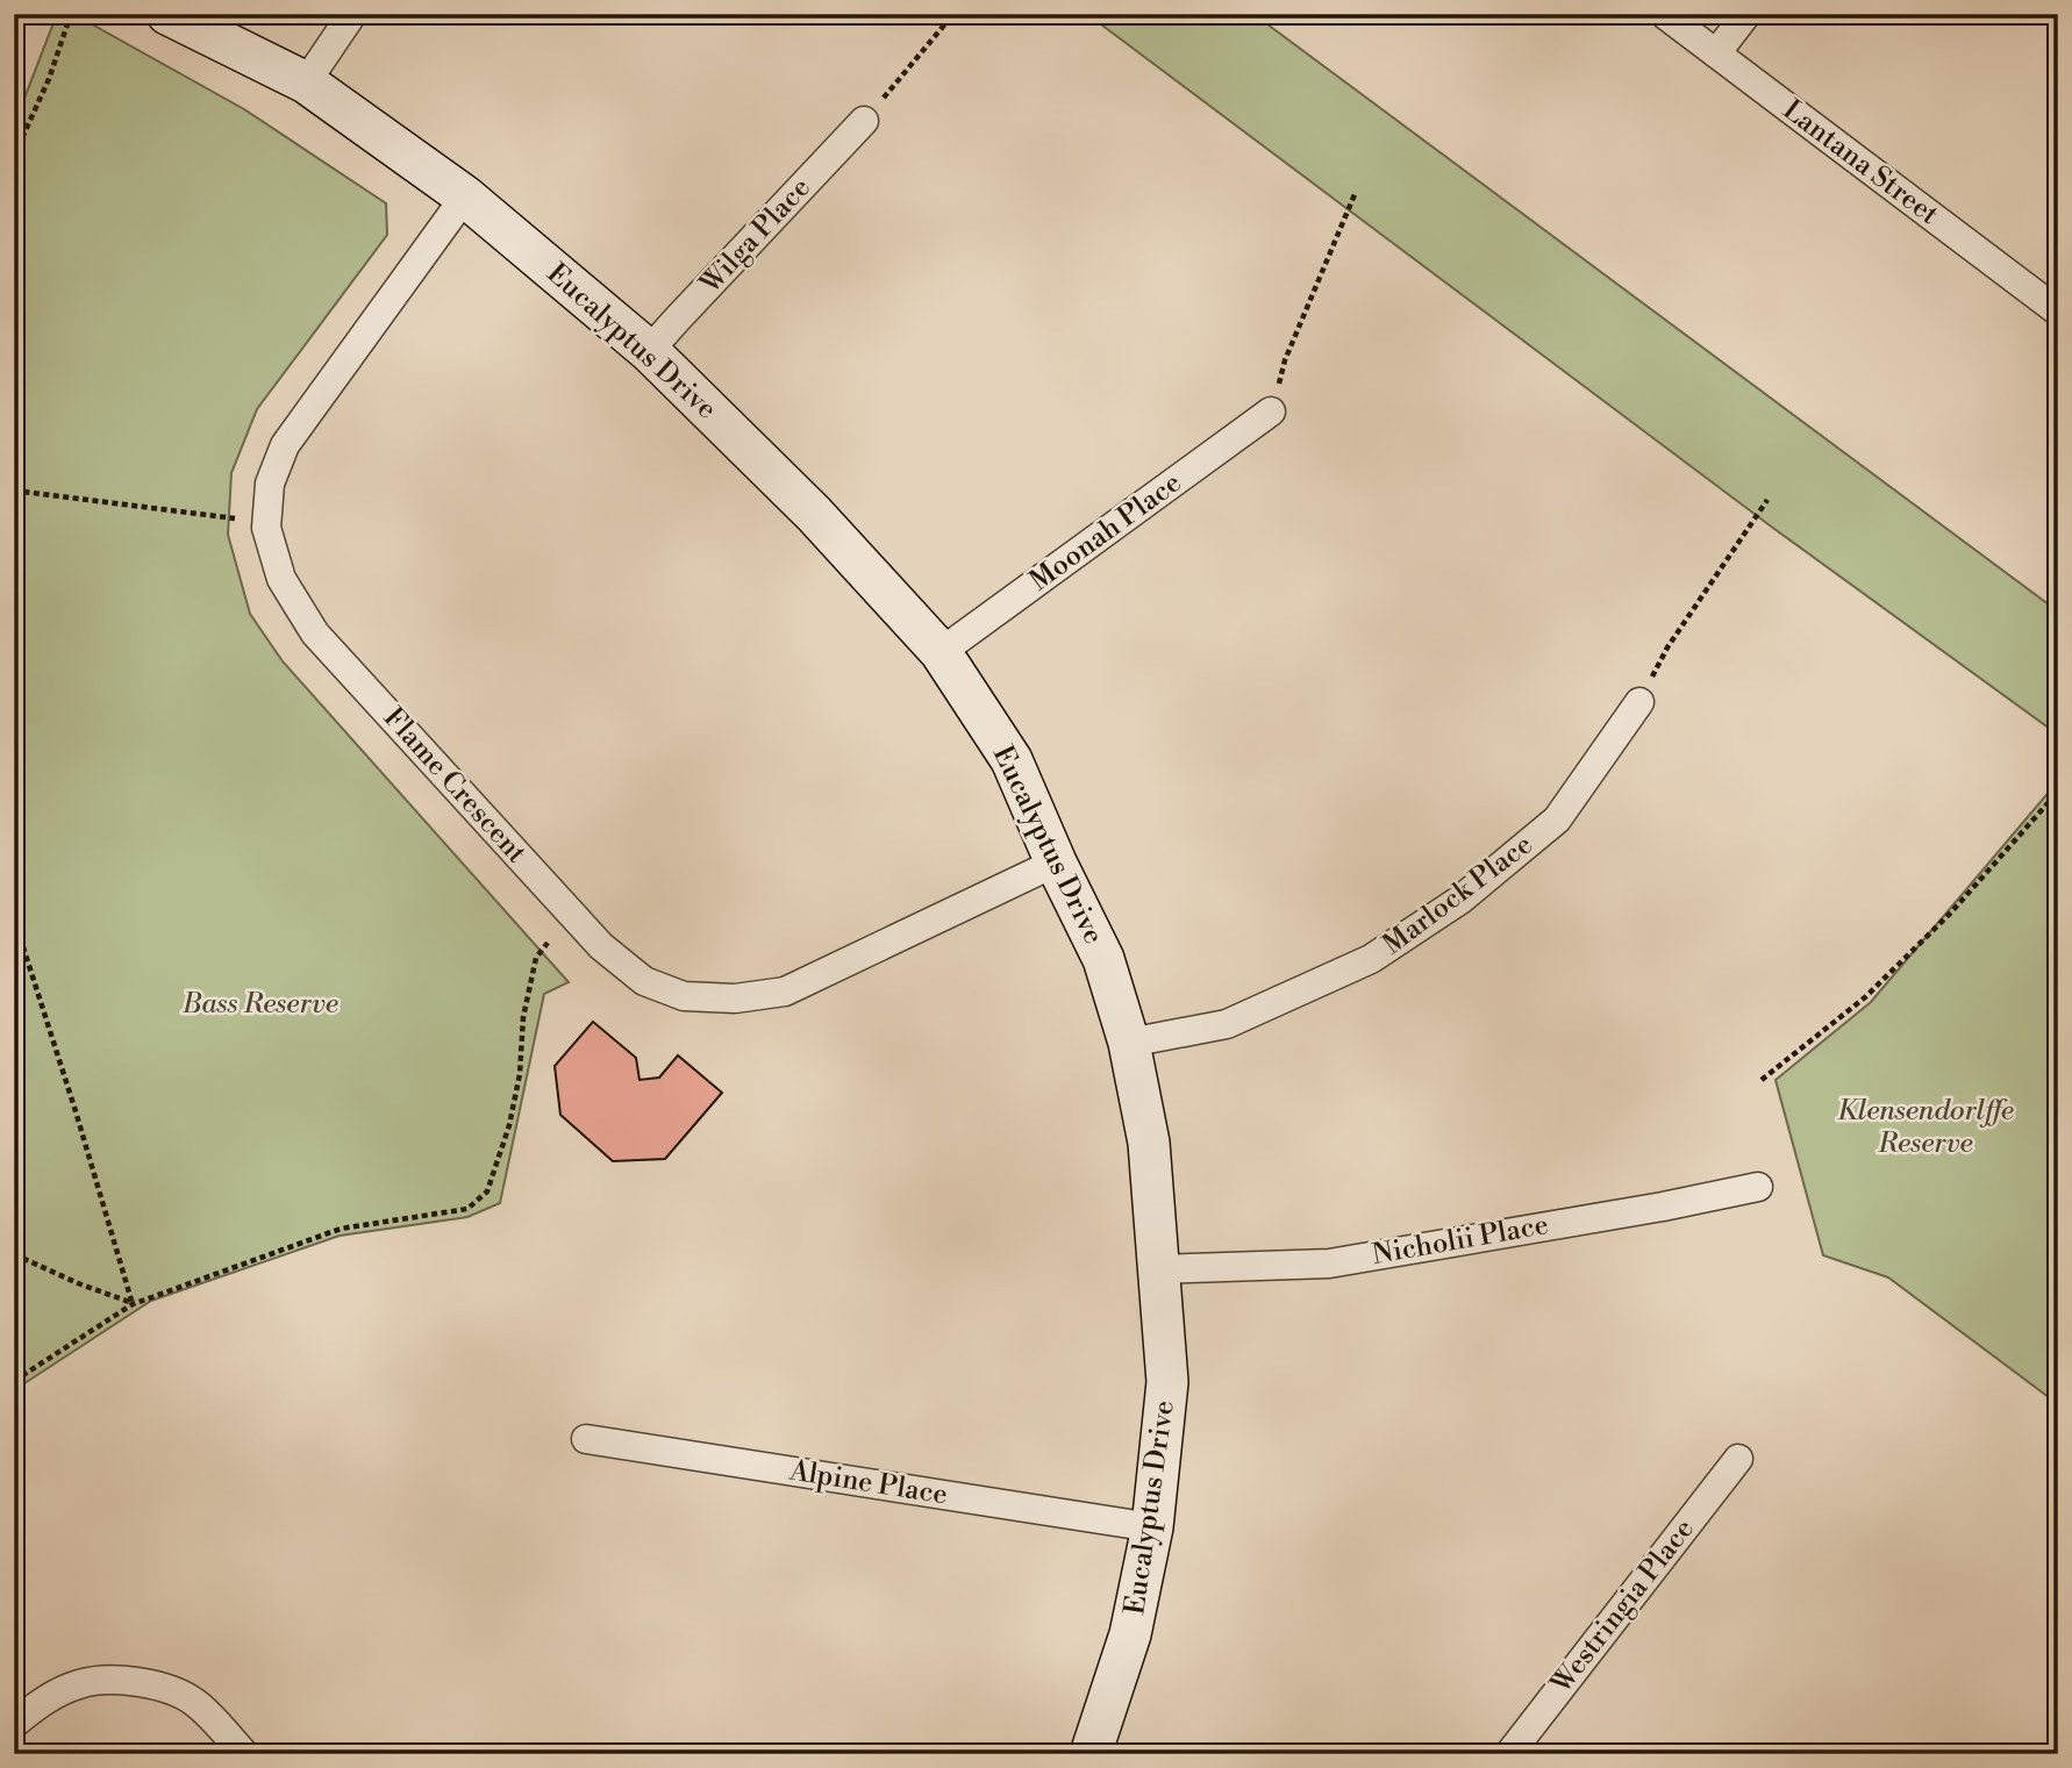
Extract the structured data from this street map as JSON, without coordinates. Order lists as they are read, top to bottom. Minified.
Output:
{"streets":{"street":["Lantana Street","Wilga Place","Eucalyptus Drive","Moonah Place","Flame Crescent","Marlock Place","Nicholii Place","Alpine Place","Westringia Place"]},"crossings":[["Wilga Place","Eucalyptus Drive"],["Eucalyptus Drive","Moonah Place"],["Eucalyptus Drive","Flame Crescent"],["Eucalyptus Drive","Marlock Place"],["Eucalyptus Drive","Nicholii Place"],["Eucalyptus Drive","Alpine Place"]],"parks":["Bass Reserve","Klensendorlffe Reserve"]}
